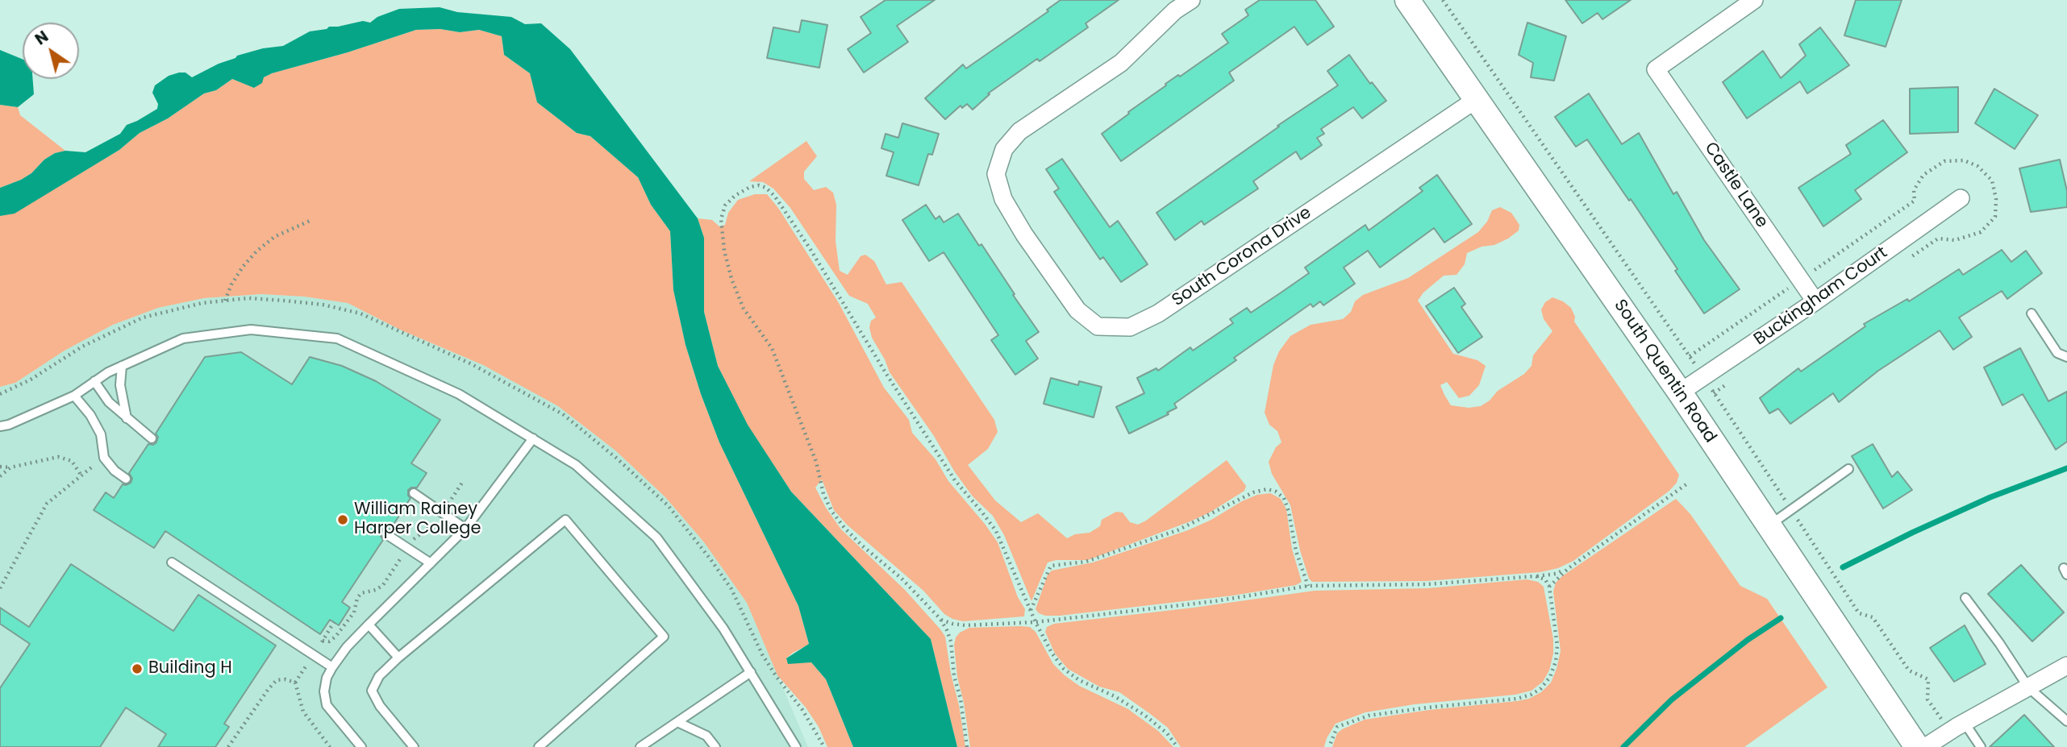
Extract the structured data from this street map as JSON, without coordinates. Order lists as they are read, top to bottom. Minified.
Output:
{"streets":{"main road":["South Quentin Road"],"street":["Castle Lane","South Corona Drive","Buckingham Court"]},"crossings":[["Castle Lane","Buckingham Court"],["South Corona Drive","South Quentin Road"],["Buckingham Court","South Quentin Road"]],"places":["William Rainey Harper College","Building H"],"north":"top left"}
